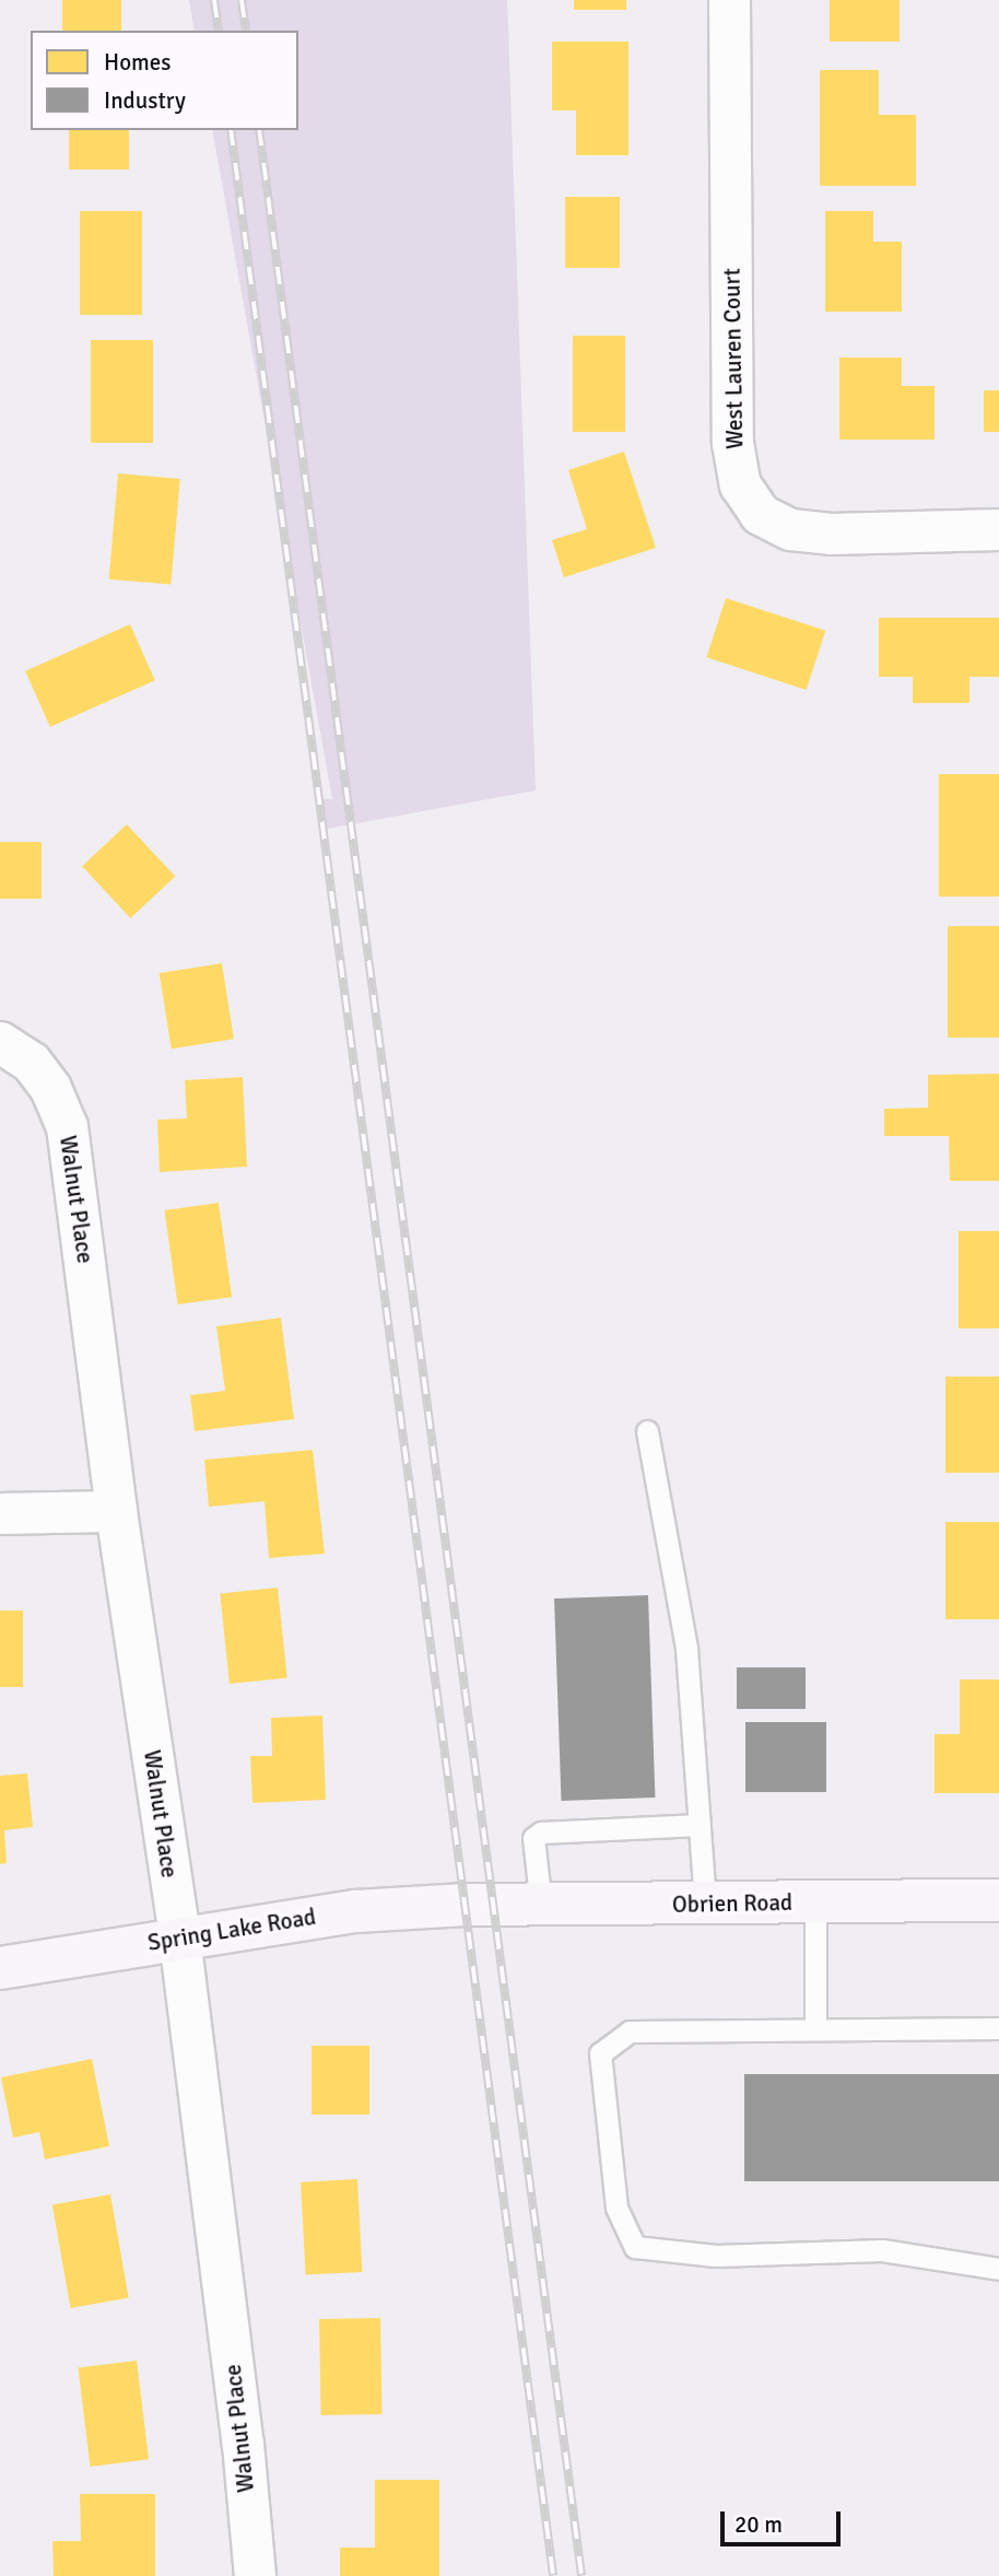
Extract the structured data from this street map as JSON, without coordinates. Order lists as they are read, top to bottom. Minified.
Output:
{"streets":{"street":["West Lauren Court","Walnut Place","Obrien Road","Spring Lake Road"]},"crossings":[["Walnut Place","Spring Lake Road"],["Obrien Road","Spring Lake Road"]],"legend":["Homes","Industry"],"scale_bar":"20 m"}
